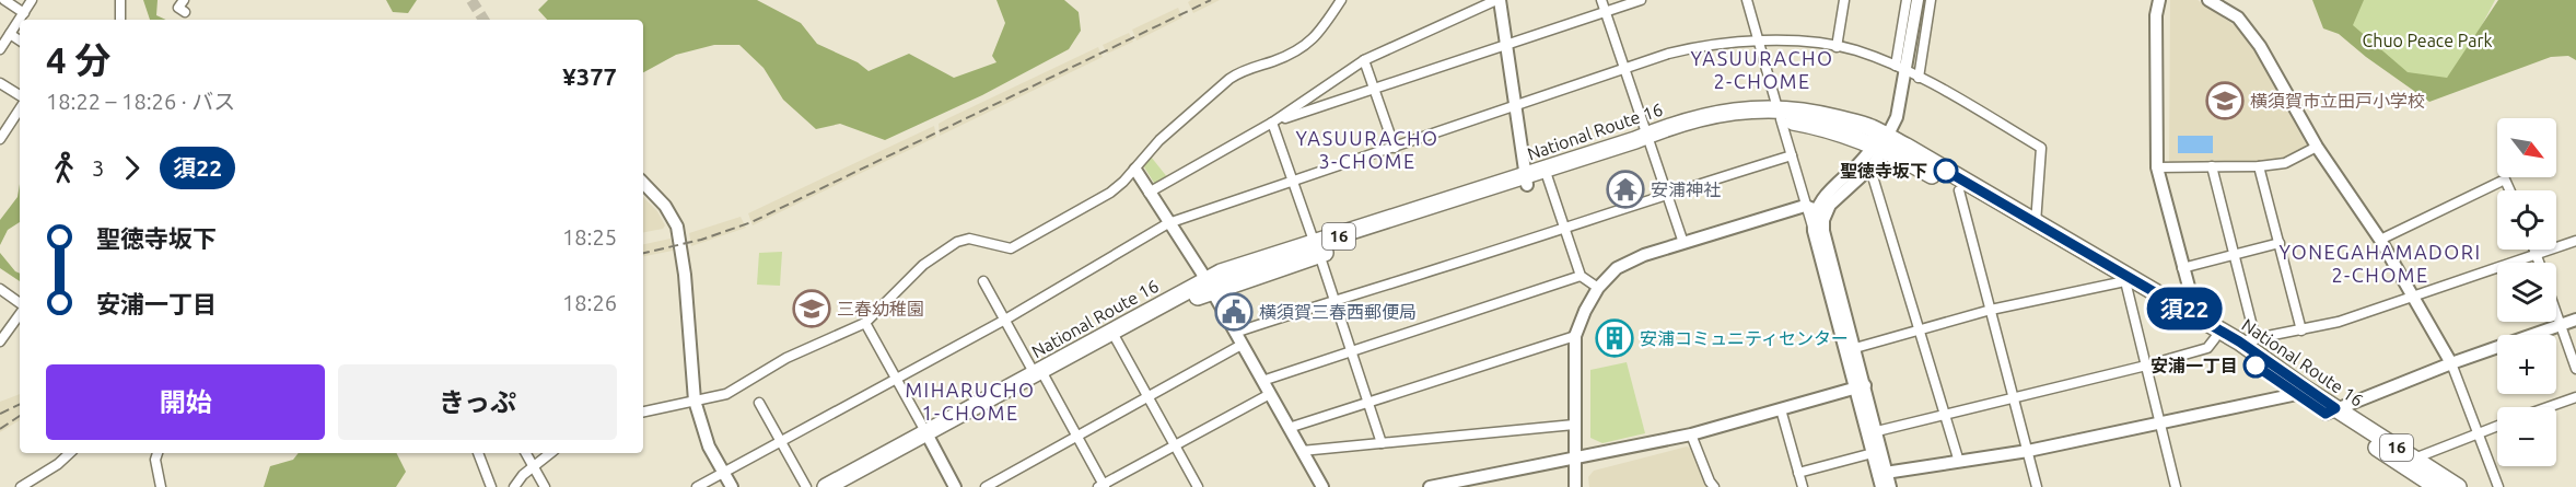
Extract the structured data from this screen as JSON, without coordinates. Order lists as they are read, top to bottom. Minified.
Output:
{"streets":{"highway":["National Route 16","16"]},"districts":["YASUURACHO 2-CHOME","YASUURACHO 3-CHOME","YONEGAHAMADORI 2-CHOME","MIHARUCHO 1-CHOME"],"parks":["Chuo Peace Park"],"places":{"school or university":["横須賀市立田戸小学校","三春幼稚園"],"other":["聖徳寺坂下","安浦一丁目"],"temple":["安浦神社"],"public building":["横須賀三春西郵便局"],"building":["安浦コミュニティセンター"]},"lines":["bus line 須22"],"north":"bottom right","page":{"on_map":"須22","heading":["4 分","18:22 – 18:26 · バス","¥377"],"map_buttons":["+","−"],"legs":["3","須22"],"list":[{"name":"聖徳寺坂下","value":"18:25"},{"name":"安浦一丁目","value":"18:26"}],"buttons":["開始","きっぷ"]}}
